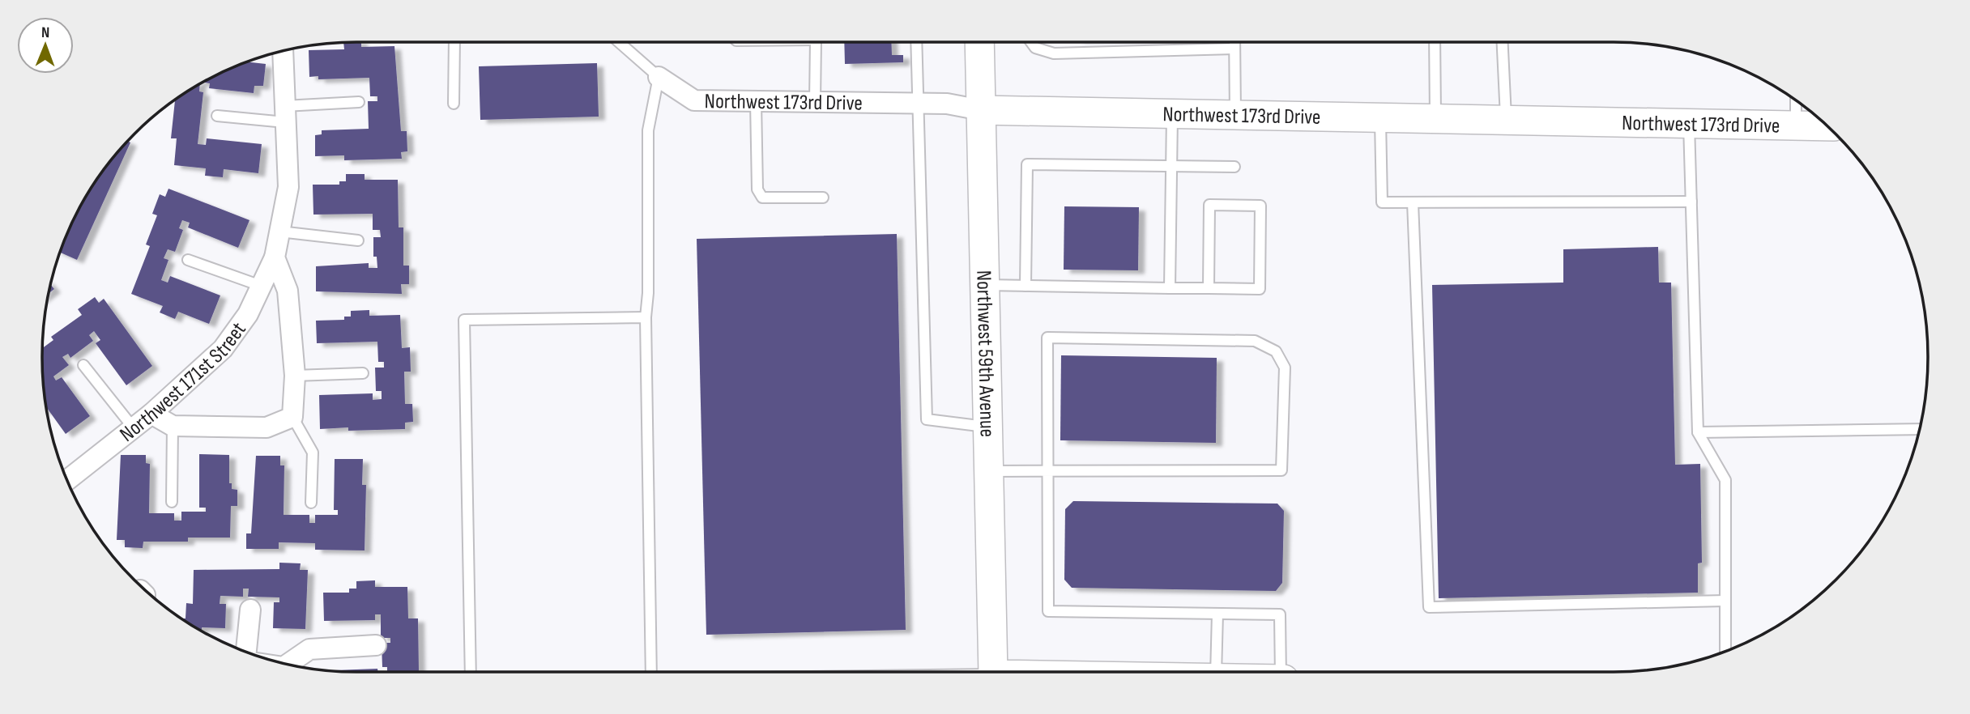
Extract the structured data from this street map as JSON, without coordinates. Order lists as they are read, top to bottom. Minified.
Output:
{"streets":{"street":["Northwest 173rd Drive","Northwest 59th Avenue","Northwest 171st Street"]},"crossings":[["Northwest 173rd Drive","Northwest 59th Avenue"]],"north":"top"}
